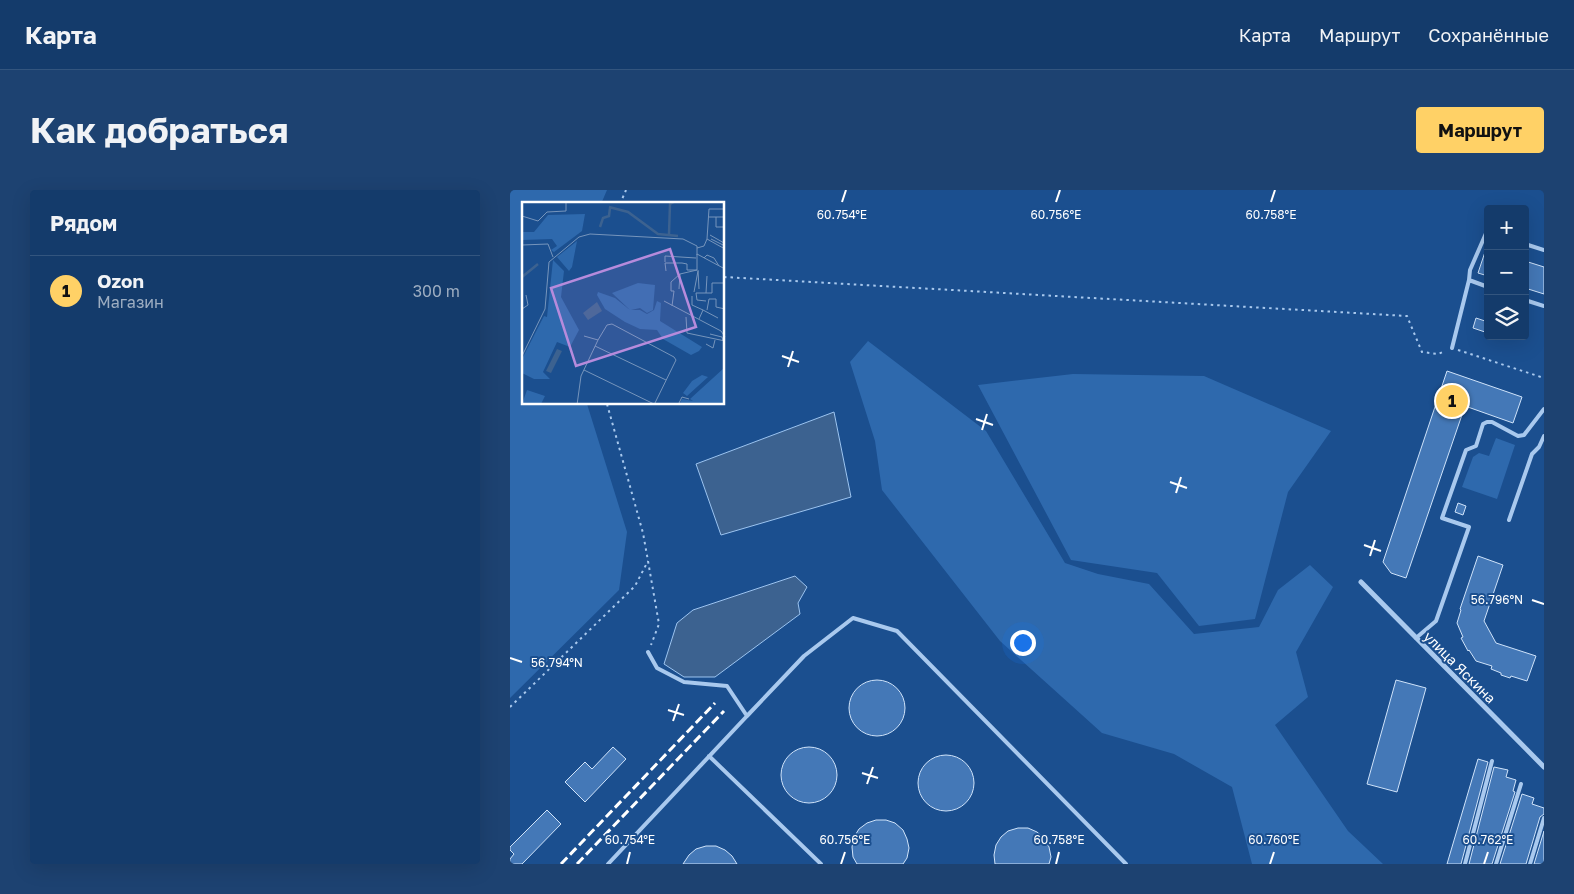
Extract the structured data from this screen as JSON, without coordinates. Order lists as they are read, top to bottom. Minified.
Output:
{"streets":{"street":["улица Яскина"]},"page":{"header":"Карта","nav":["Карта","Маршрут","Сохранённые"],"buttons":"Маршрут","title":"Как добраться","heading":"Рядом","map_buttons":["+","−"],"list":[{"mark":"1","name":"Ozon","note":"Магазин","value":"300 m"}],"pins":"1"},"coordinates":["60.754°E","60.756°E","60.758°E","56.796°N","56.794°N","60.760°E","60.762°E"]}
